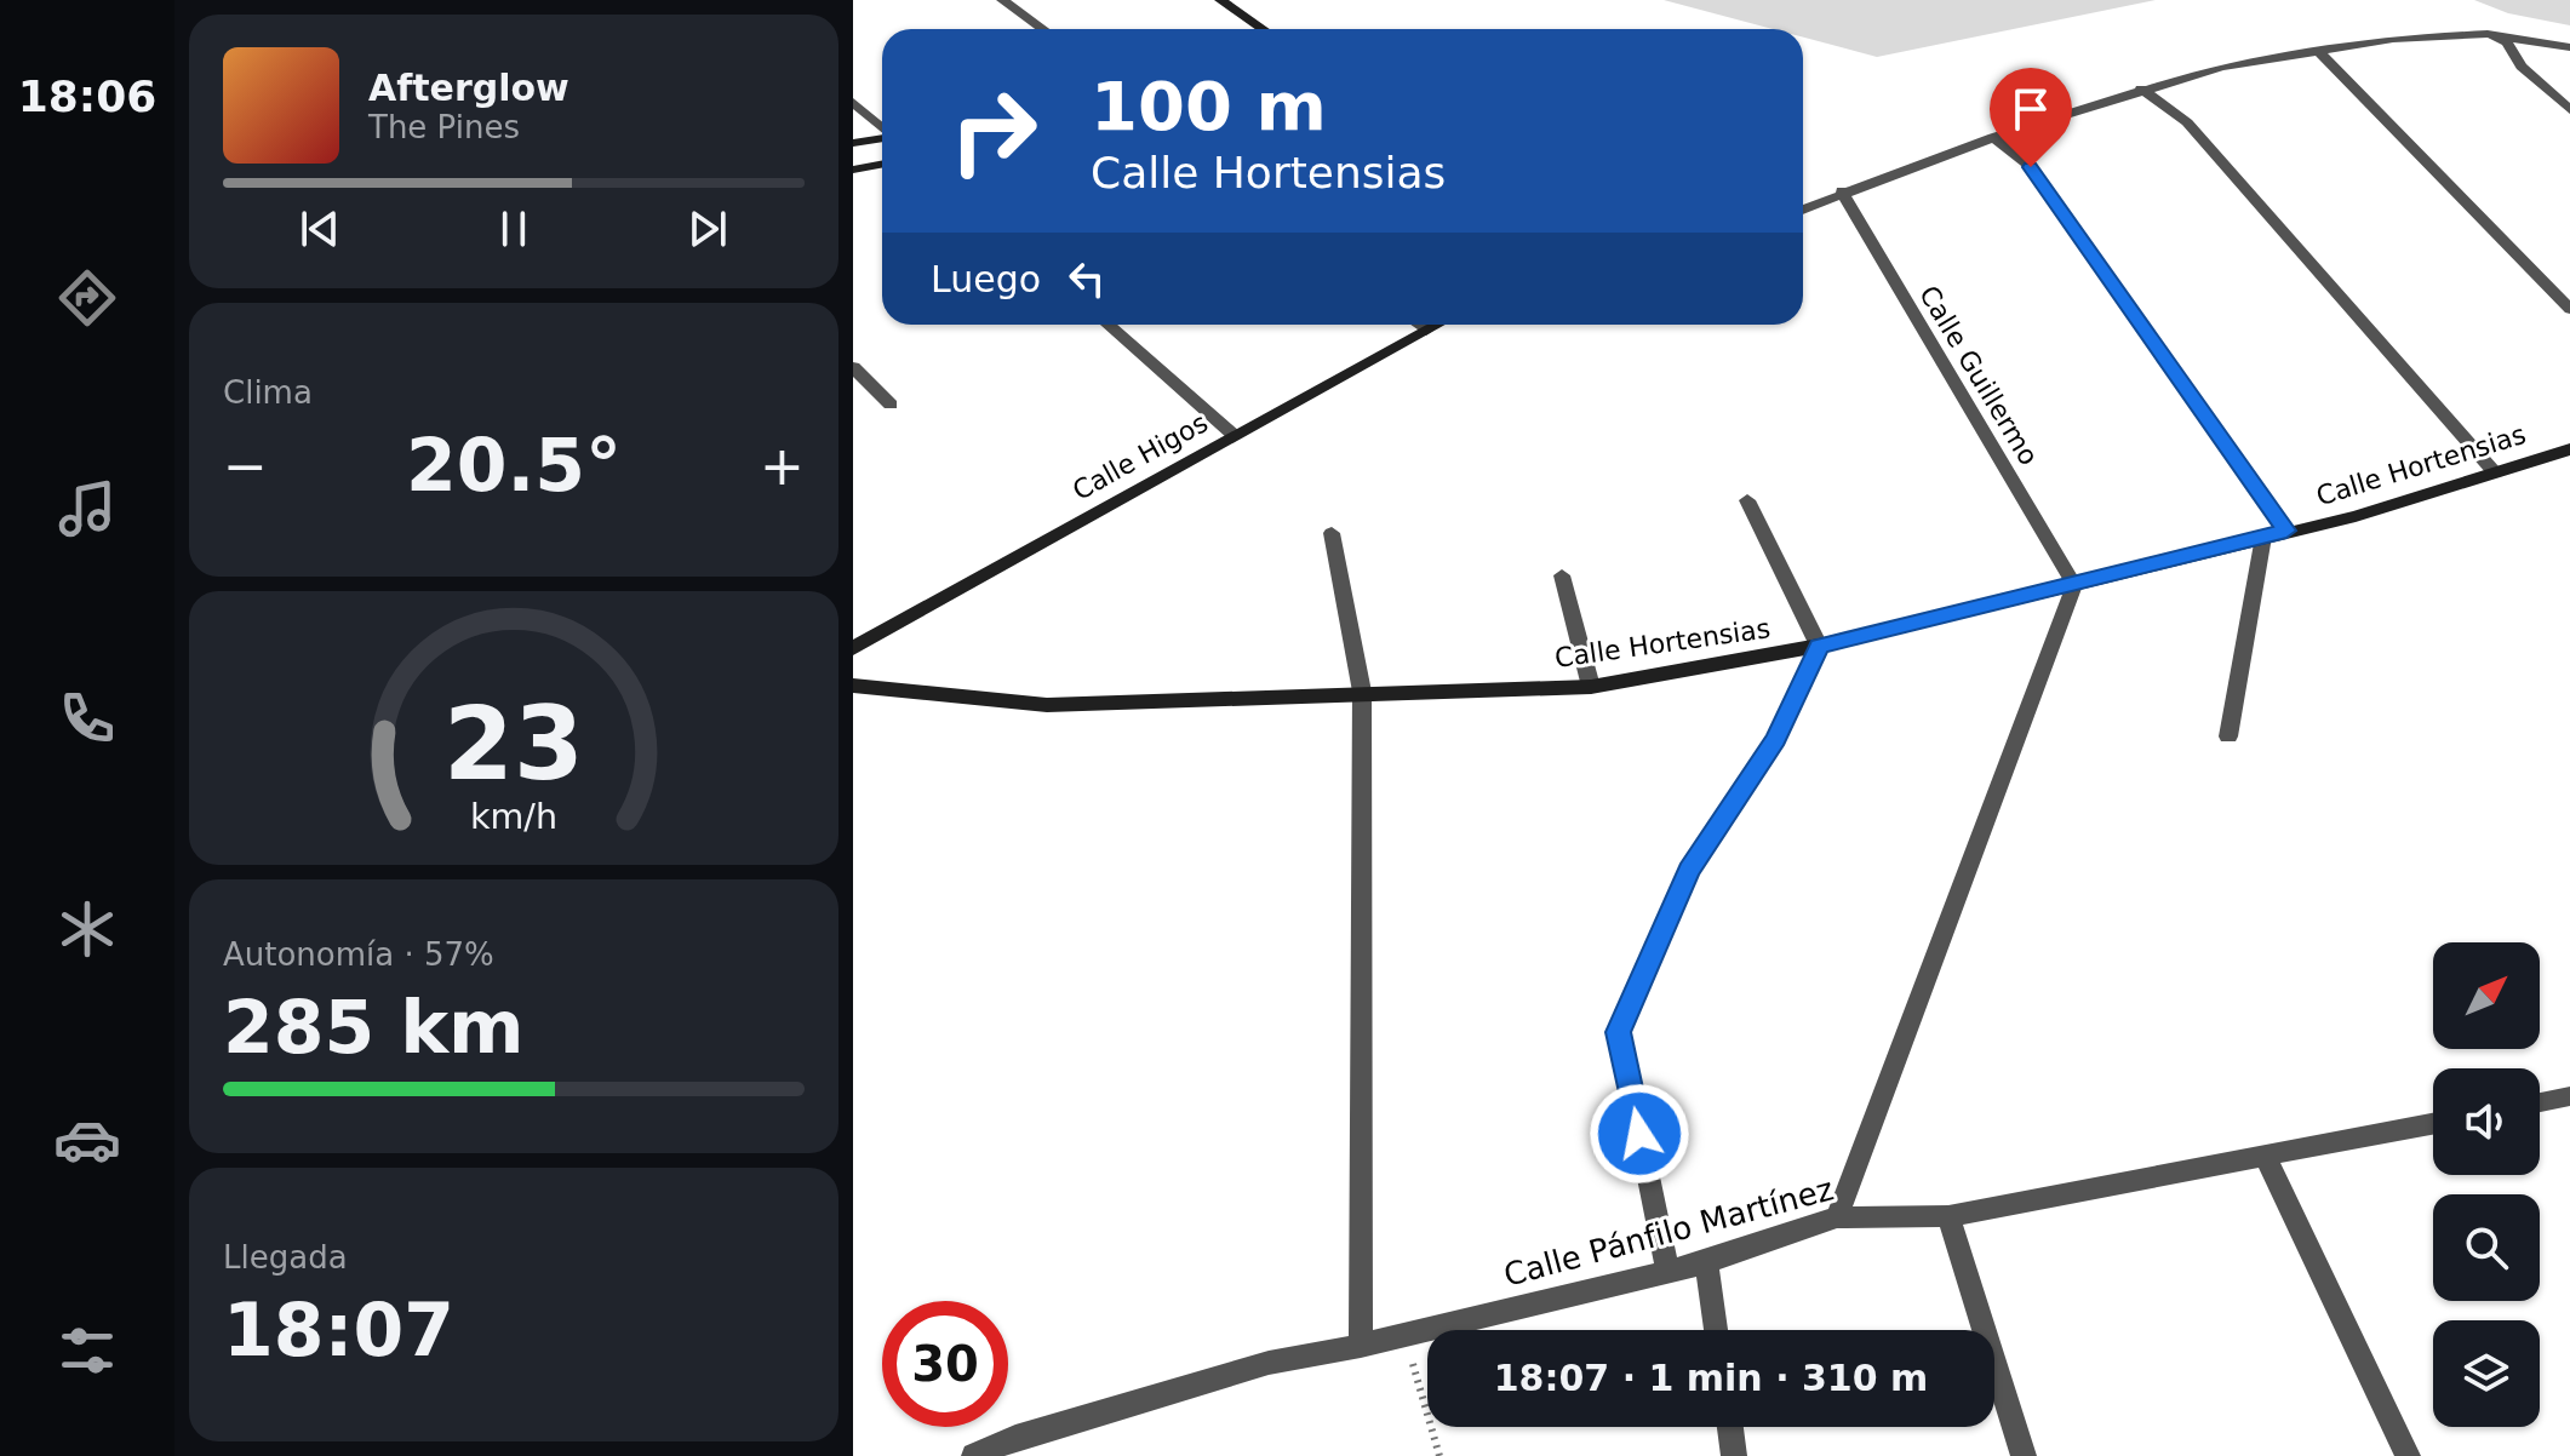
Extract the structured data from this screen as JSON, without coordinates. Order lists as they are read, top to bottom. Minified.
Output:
{"streets":{"street":["Calle Guillermo","Calle Higos","Calle Hortensias","Calle Pánfilo Martínez"]},"crossings":[["Calle Guillermo","Calle Hortensias"]],"north":"top right","page":{"tabs":"18:06","turn":["100 m","Calle Hortensias"],"song":["Afterglow","The Pines"],"then":"Luego","tile":["Clima",["Autonomía · 57%","285 km"],["Llegada","18:07"]],"heat":["−","20.5°","+"],"limit":"30","trip":"18:07 · 1 min · 310 m","gauge":["23","km/h"]}}
